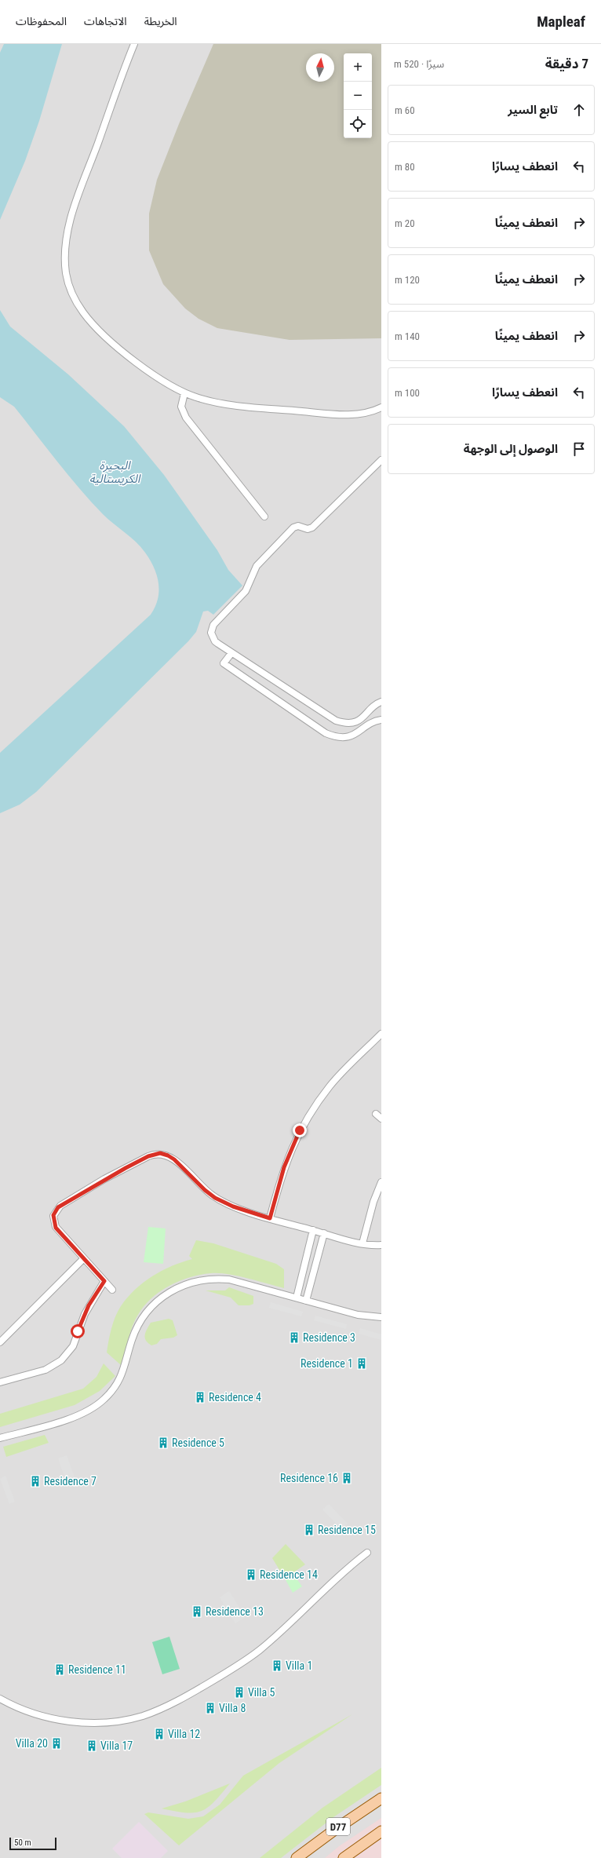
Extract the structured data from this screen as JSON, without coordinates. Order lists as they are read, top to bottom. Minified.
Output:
{"streets":{"main road":["D77"]},"water":["البحيرة الكريستالية"],"places":{"building":["Residence 3","Residence 1","Residence 4","Residence 5","Residence 16","Residence 7","Residence 15","Residence 14","Residence 13","Villa 1","Residence 11","Villa 5","Villa 8","Villa 12","Villa 20","Villa 17"]},"scale_bar":"50 m","north":"top","page":{"header":"Mapleaf","nav":["الخريطة","الاتجاهات","المحفوظات"],"heading":["7 دقيقة","سيرًا · 520 m"],"map_buttons":["+","−"],"list":[["تابع السير","60 m"],["انعطف يسارًا","80 m"],["انعطف يمينًا","20 m"],["انعطف يمينًا","120 m"],["انعطف يمينًا","140 m"],["انعطف يسارًا","100 m"],"الوصول إلى الوجهة"],"scale":"50 m"}}
